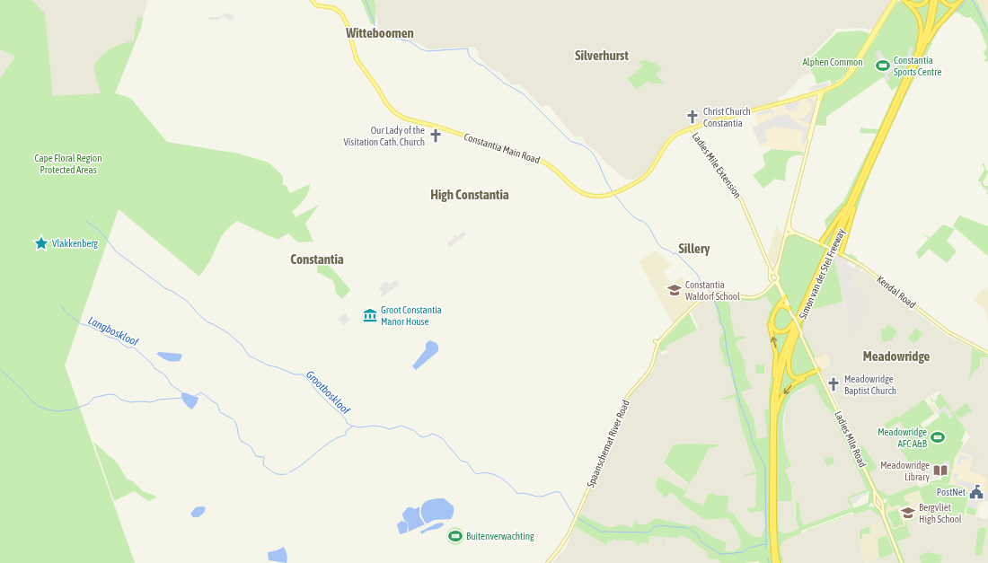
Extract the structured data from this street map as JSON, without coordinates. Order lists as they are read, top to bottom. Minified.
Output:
{"streets":{"highway":["Simon van der Stel Freeway"],"main road":["Constantia Main Road","Ladies Mile Extension","Kendal Road","Ladies Mile Road","Spaanschemat River Road"]},"crossings":[["Constantia Main Road","Ladies Mile Extension"],["Ladies Mile Extension","Ladies Mile Road"],["Ladies Mile Extension","Spaanschemat River Road"],["Ladies Mile Road","Spaanschemat River Road"]],"districts":["Witteboomen","Silverhurst","High Constantia","Sillery","Constantia","Meadowridge"],"water":["Langboskloof","Grootboskloof"],"parks":["Alphen Common","Cape Floral Region Protected Areas"],"places":{"sports":["Constantia Sports Centre","Meadowridge AFC A&B","Buitenverwachting"],"church":["Christ Church Constantia","Our Lady of the Visitation Cath. Church","Meadowridge Baptist Church"],"place":["Vlakkenberg"],"school or university":["Constantia Waldorf School","Bergvliet High School"],"museum":["Groot Constantia Manor House"],"library":["Meadowridge Library"],"public building":["PostNet"]}}
